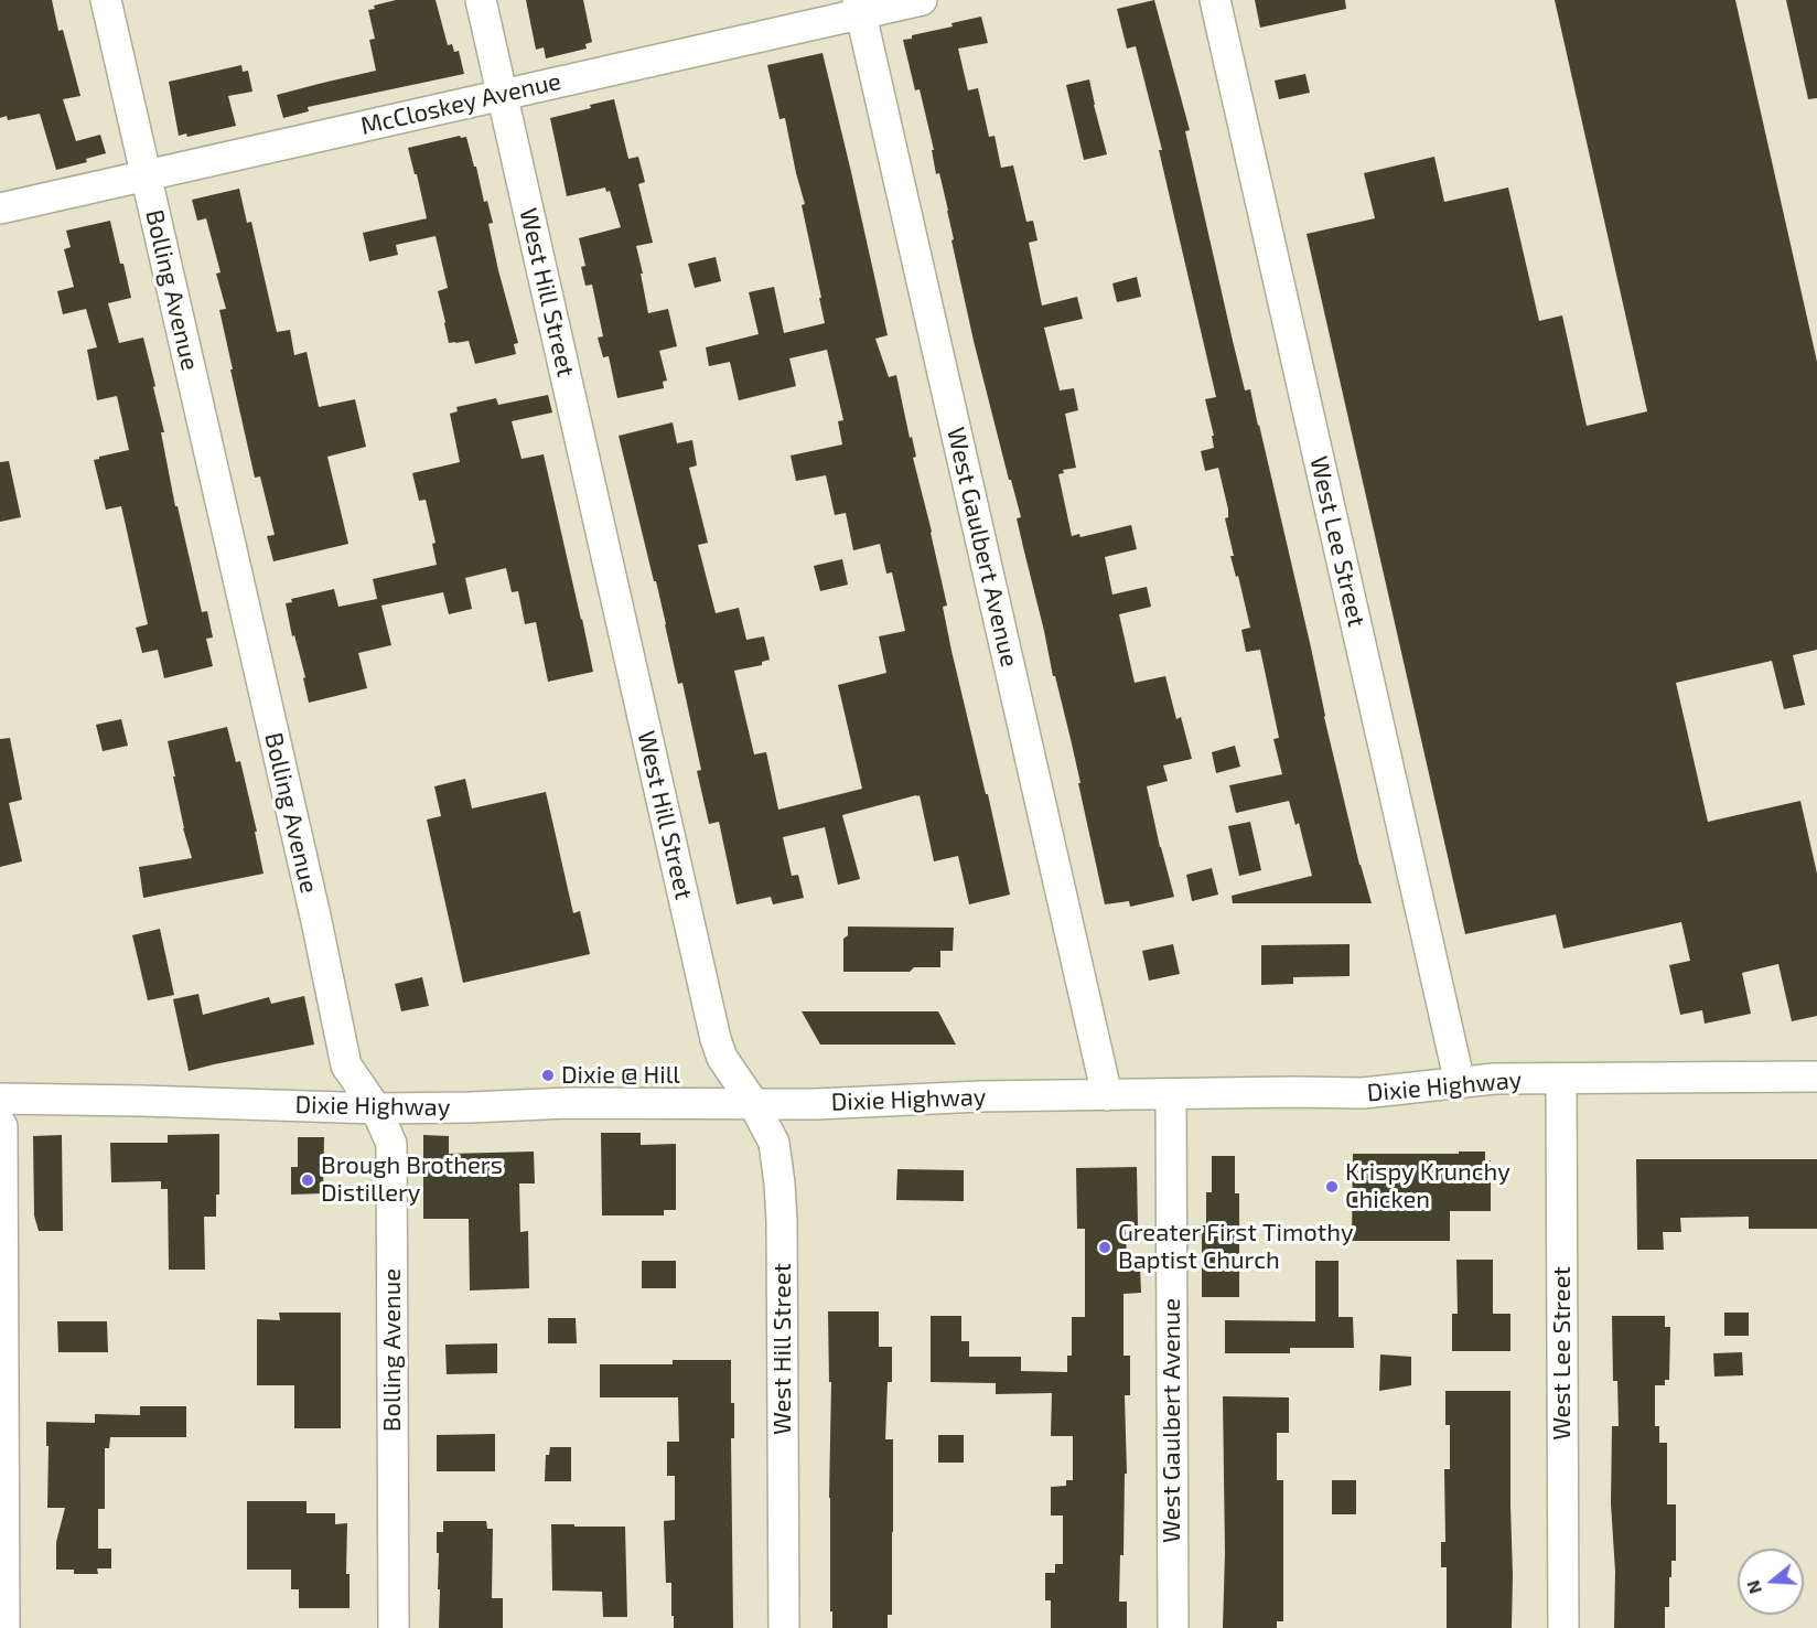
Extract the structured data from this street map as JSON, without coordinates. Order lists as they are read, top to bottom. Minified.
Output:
{"streets":{"street":["McCloskey Avenue","Bolling Avenue","West Hill Street","West Lee Street","West Gaulbert Avenue","Dixie Highway"]},"crossings":[["McCloskey Avenue","Bolling Avenue"],["McCloskey Avenue","West Hill Street"],["McCloskey Avenue","West Gaulbert Avenue"],["Bolling Avenue","Dixie Highway"],["West Hill Street","Dixie Highway"],["West Lee Street","Dixie Highway"],["West Gaulbert Avenue","Dixie Highway"]],"places":["Dixie @ Hill","Brough Brothers Distillery","Krispy Krunchy Chicken","Greater First Timothy Baptist Church"],"north":"left"}
